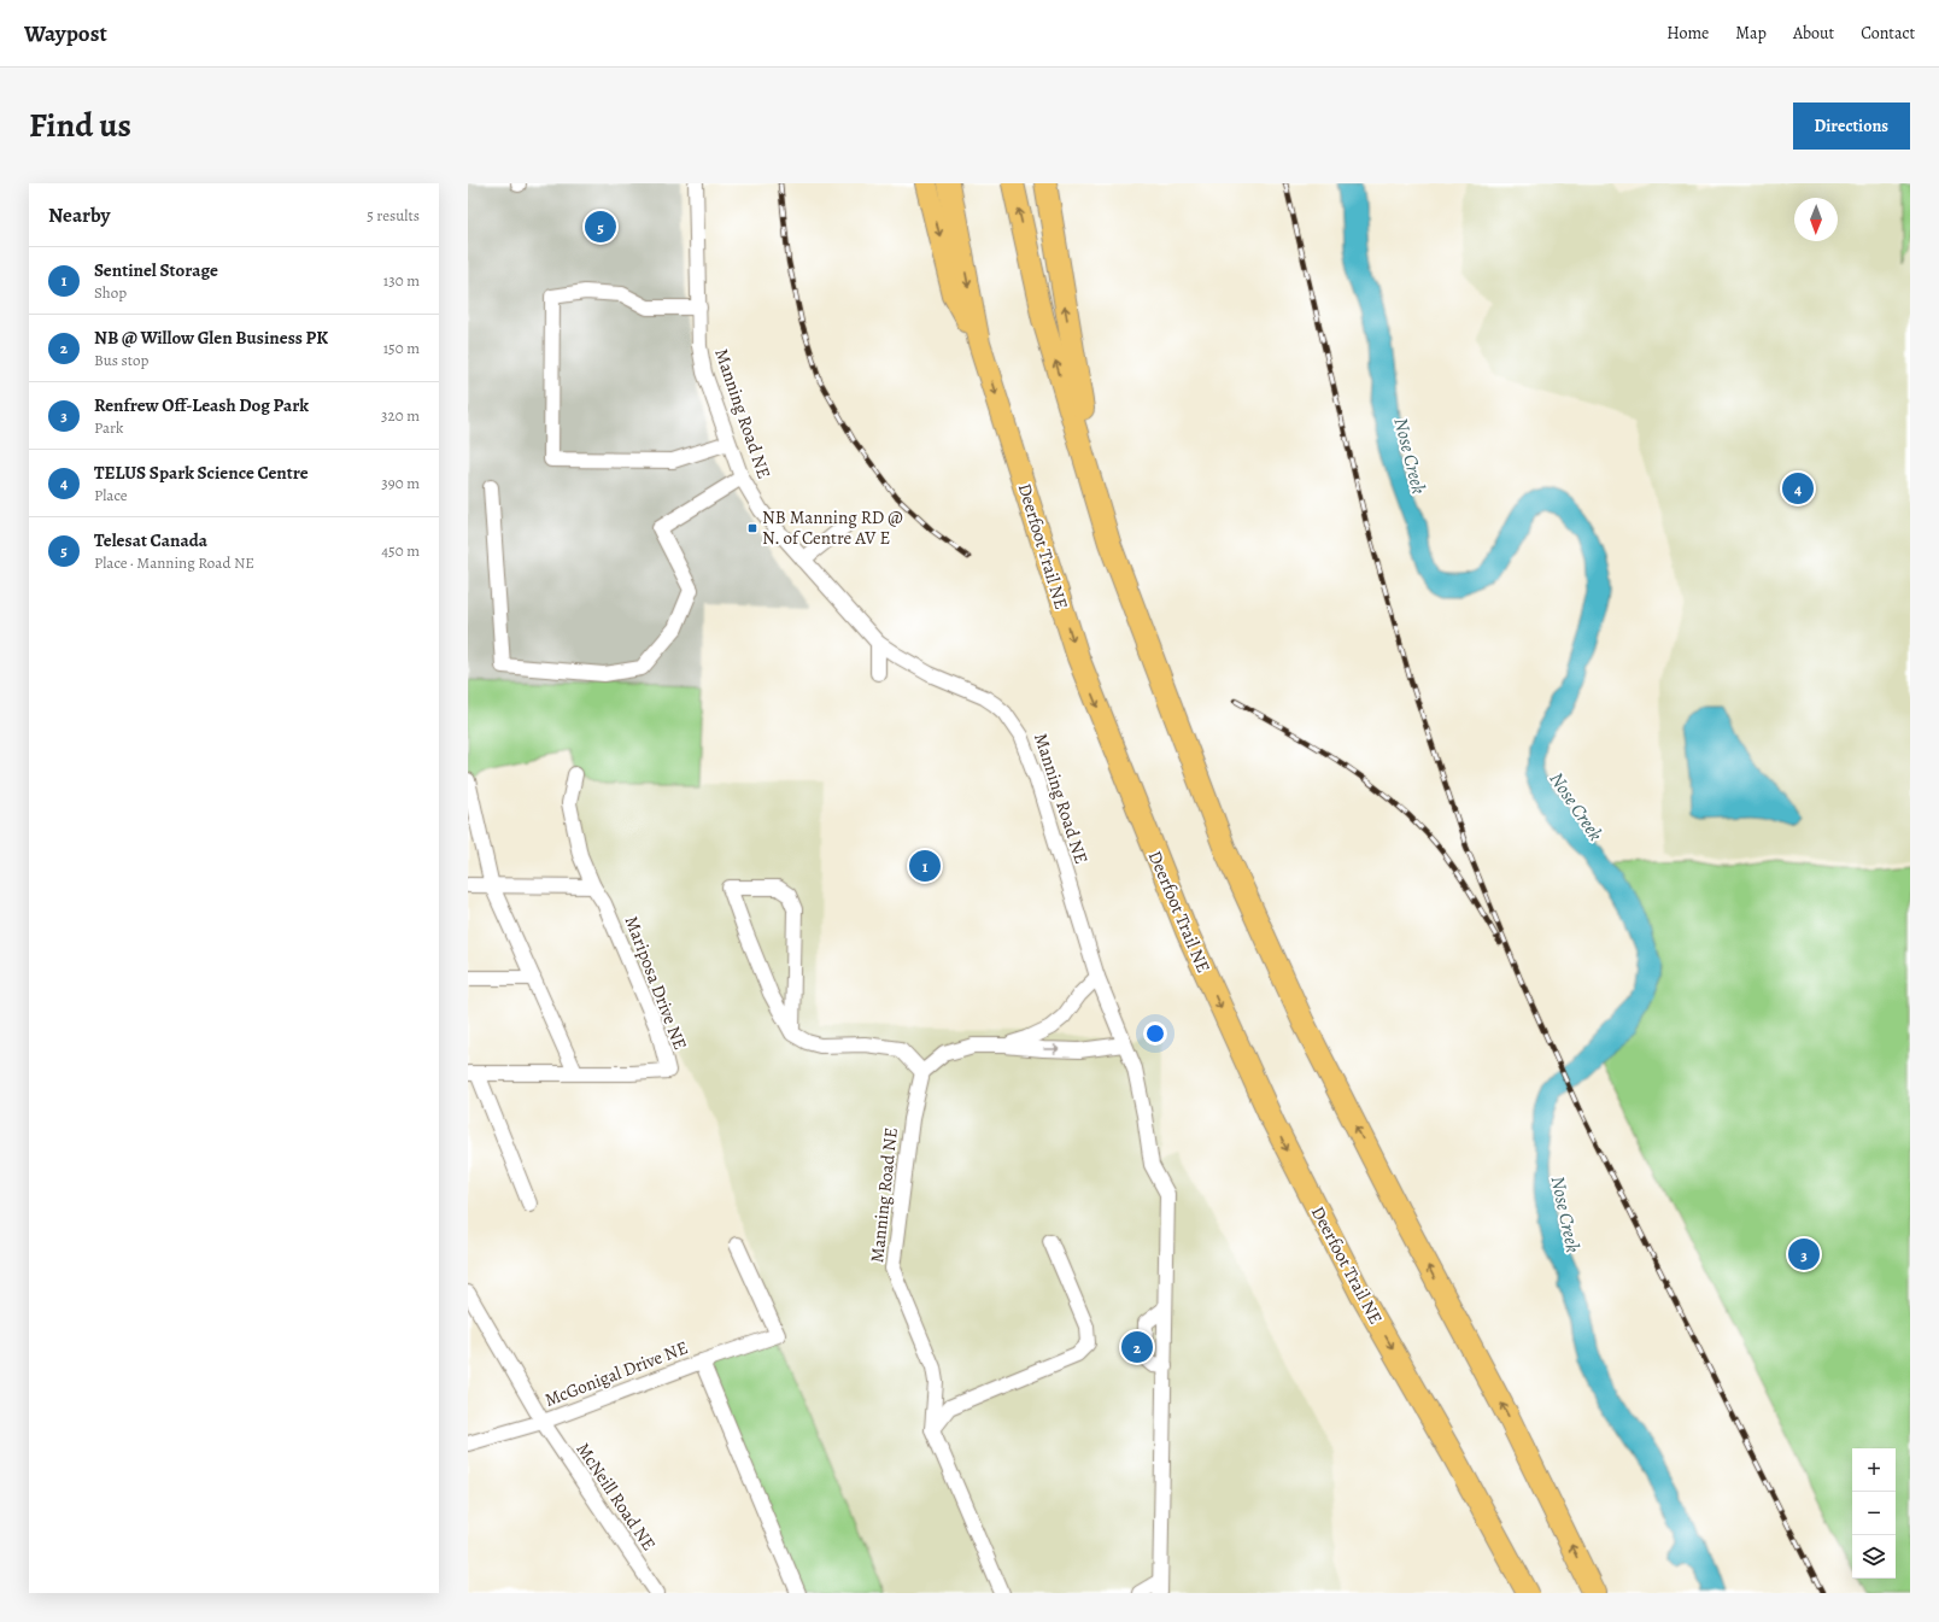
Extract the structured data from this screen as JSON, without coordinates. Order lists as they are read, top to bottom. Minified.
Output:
{"streets":{"highway":["Deerfoot Trail NE"],"street":["Manning Road NE","Mariposa Drive NE","McGonigal Drive NE","McNeill Road NE"]},"crossings":[["McGonigal Drive NE","McNeill Road NE"]],"water":["Nose Creek"],"places":{"transit":["NB Manning RD @ N. of Centre AV E"]},"north":"bottom","page":{"header":"Waypost","nav":["Home","Map","About","Contact"],"title":"Find us","buttons":"Directions","heading":["Nearby","5 results"],"pins":["5","4","1","3","2"],"list":[{"mark":"1","name":"Sentinel Storage","note":"Shop","value":"130 m"},{"mark":"2","name":"NB @ Willow Glen Business PK","note":"Bus stop","value":"150 m"},{"mark":"3","name":"Renfrew Off-Leash Dog Park","note":"Park","value":"320 m"},{"mark":"4","name":"TELUS Spark Science Centre","note":"Place","value":"390 m"},{"mark":"5","name":"Telesat Canada","note":"Place · Manning Road NE","value":"450 m"}],"map_buttons":["+","−"]}}
